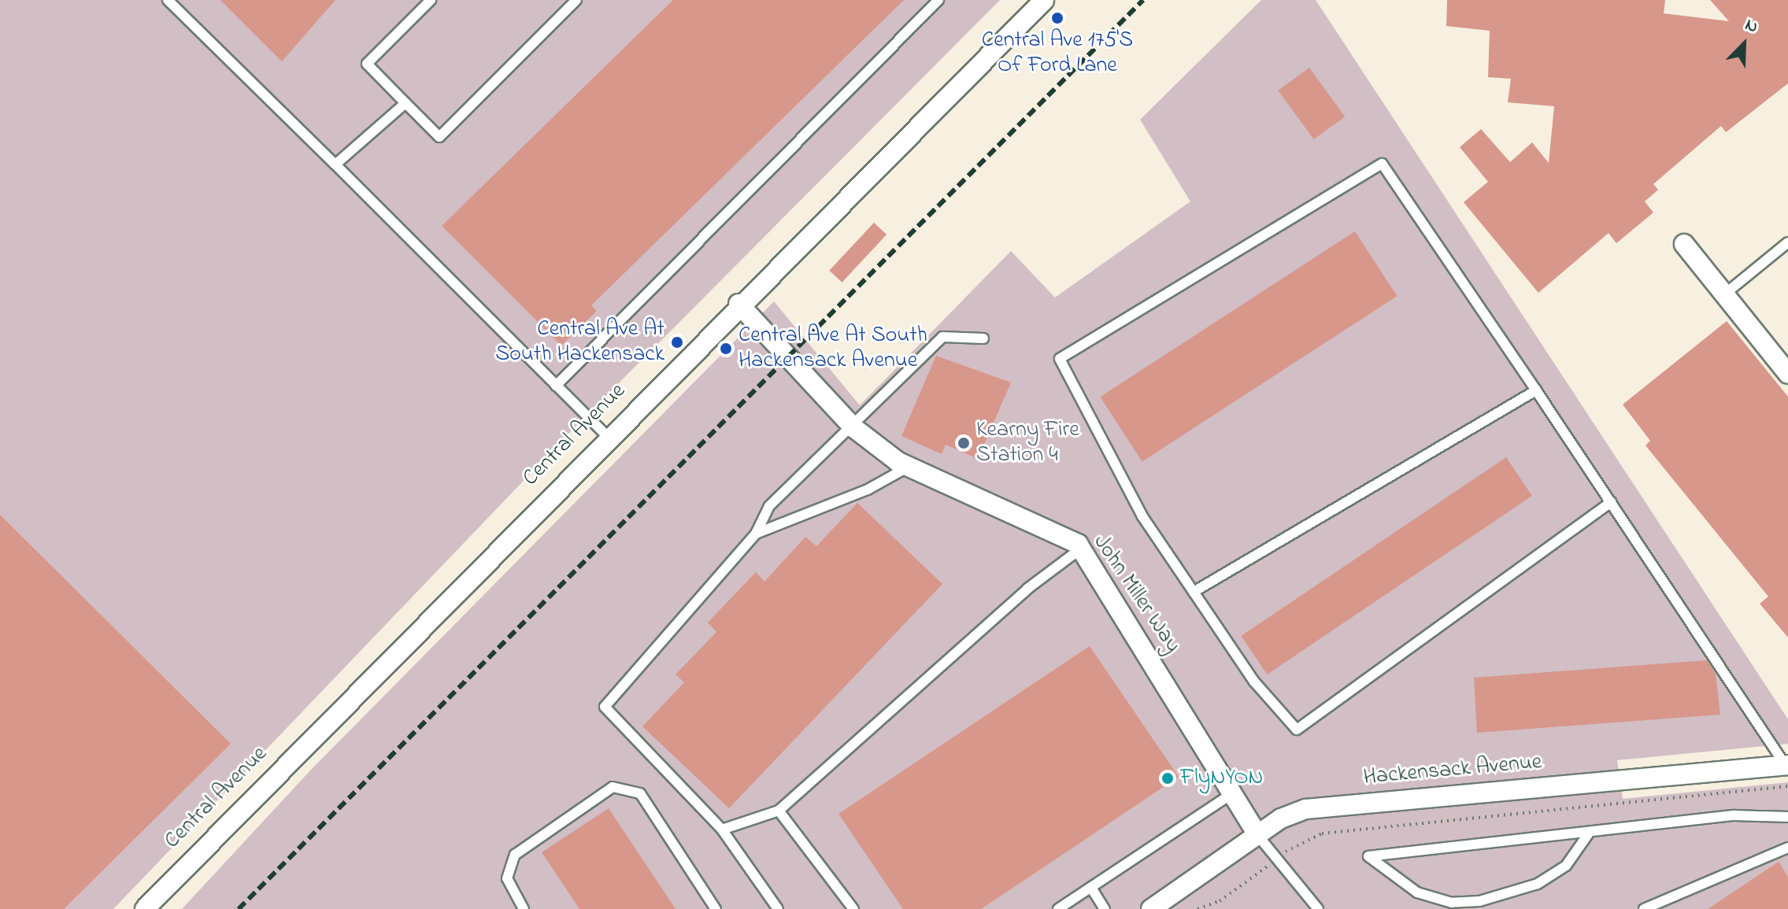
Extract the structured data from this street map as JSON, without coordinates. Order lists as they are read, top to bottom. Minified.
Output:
{"streets":{"street":["Central Avenue","John Miller Way","Hackensack Avenue"]},"crossings":[["Central Avenue","John Miller Way"],["John Miller Way","Hackensack Avenue"]],"places":["Central Ave 175'S Of Ford Lane","Central Ave At South Hackensack","Central Ave At South Hackensack Avenue","Kearny Fire Station 4","FlyNYON"],"north":"top right"}
